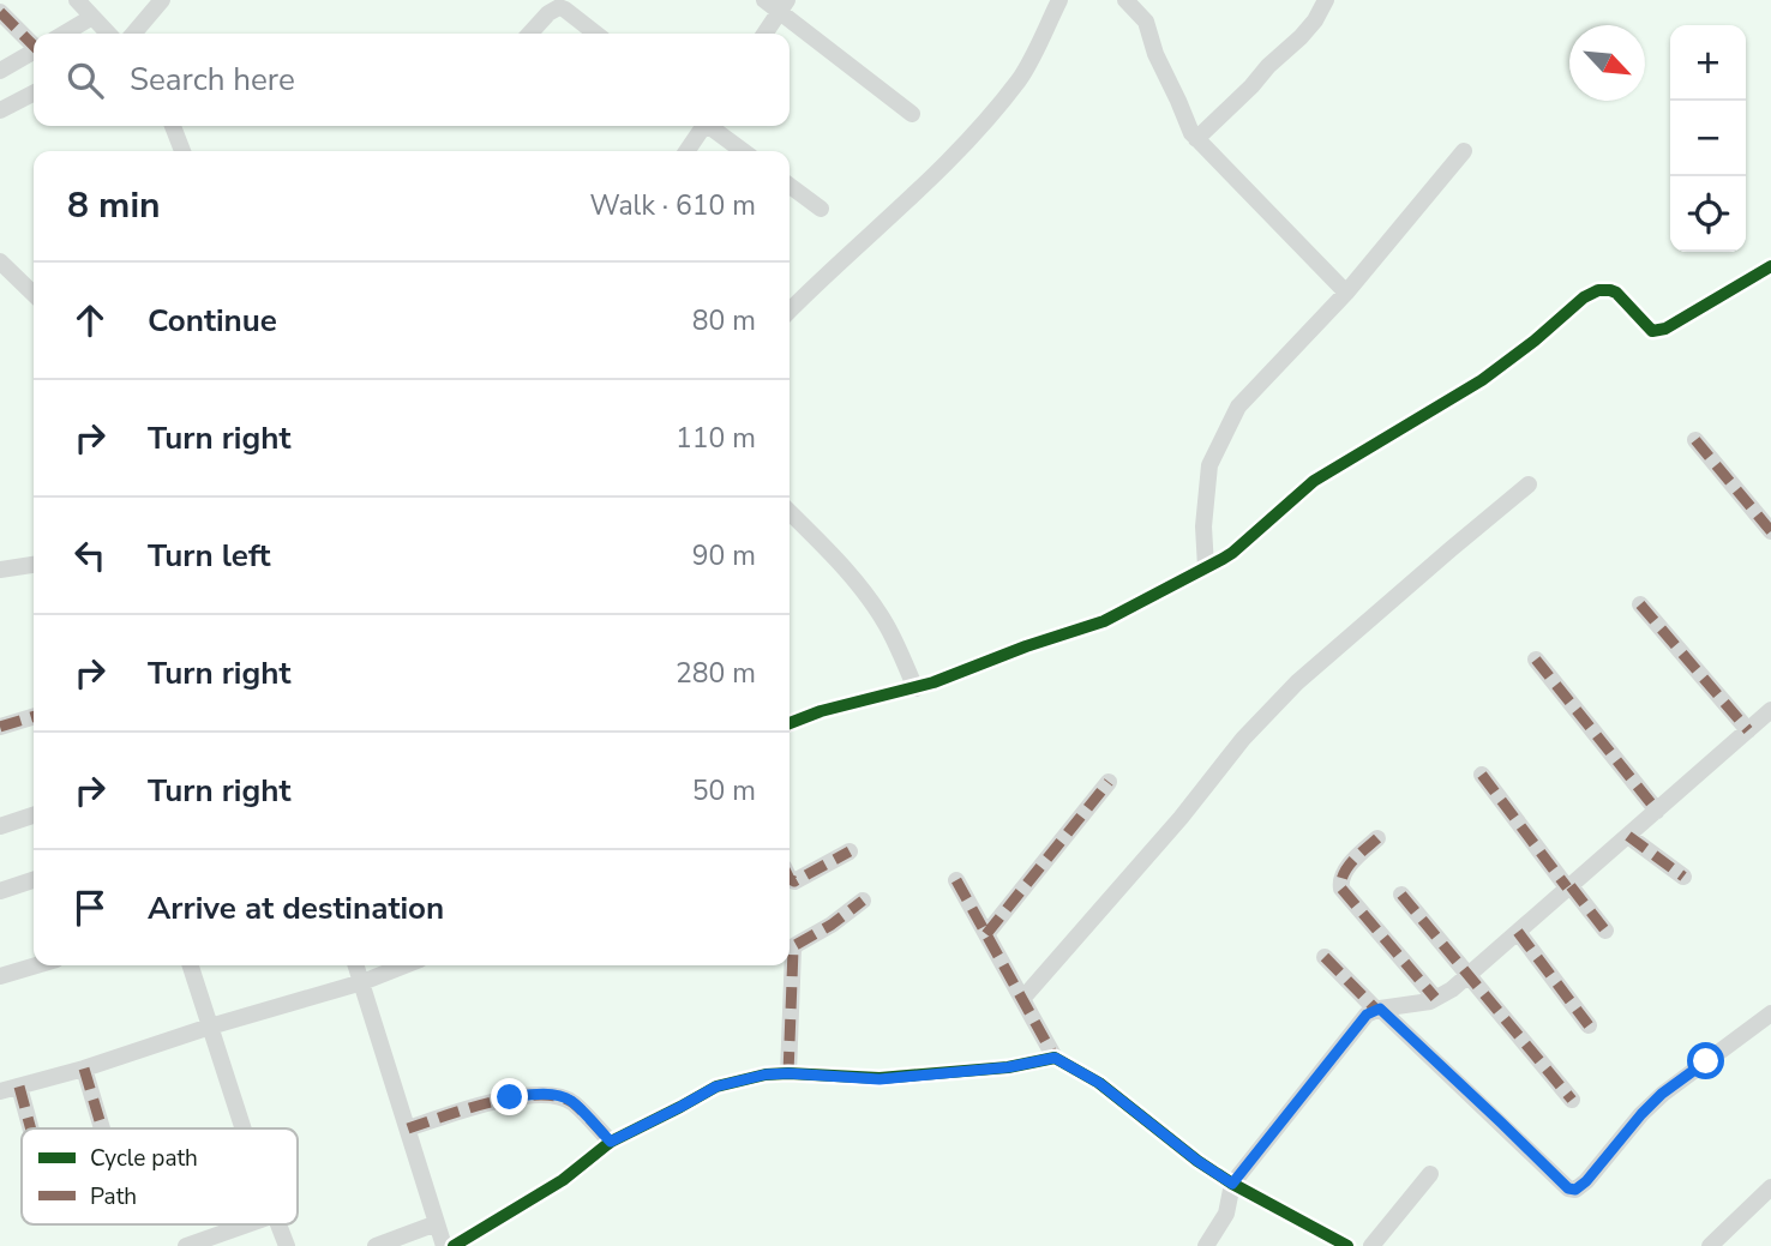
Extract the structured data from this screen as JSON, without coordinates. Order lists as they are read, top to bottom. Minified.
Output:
{"legend":["Cycle path","Path"],"north":"bottom right","page":{"map_buttons":["+","−"],"search":"Search here","heading":["8 min","Walk · 610 m"],"list":[["Continue","80 m"],["Turn right","110 m"],["Turn left","90 m"],["Turn right","280 m"],["Turn right","50 m"],"Arrive at destination"]}}
